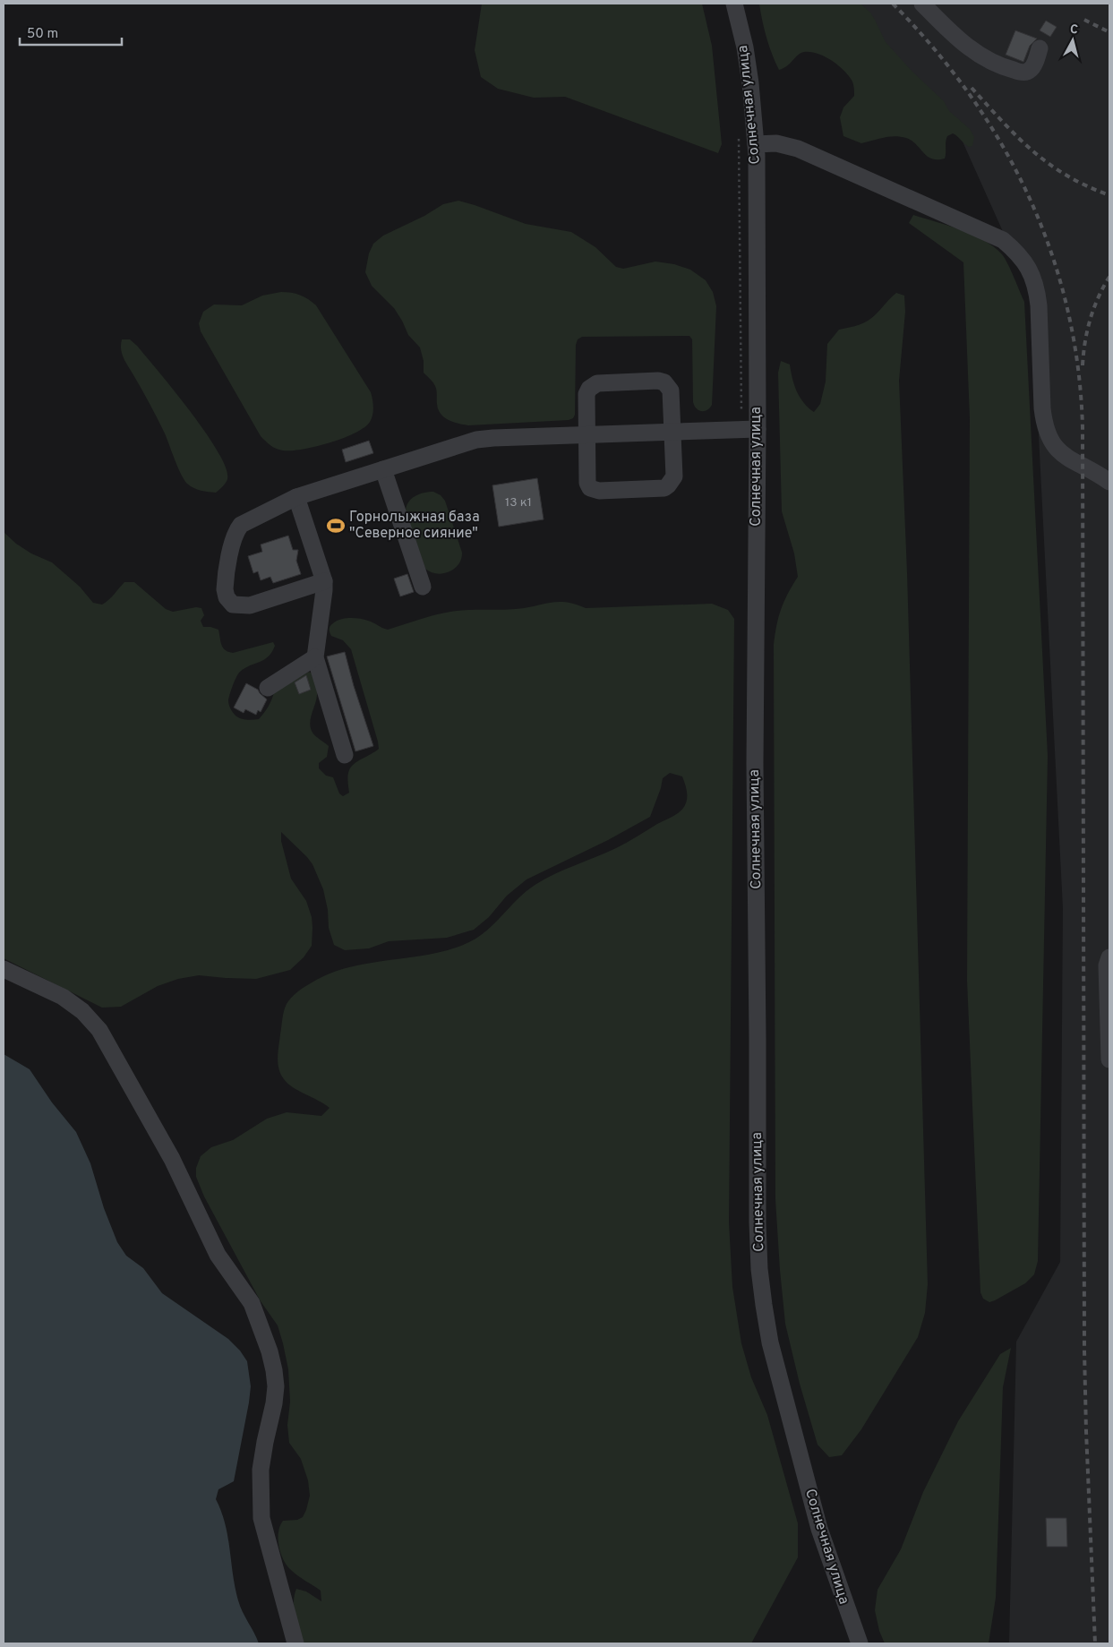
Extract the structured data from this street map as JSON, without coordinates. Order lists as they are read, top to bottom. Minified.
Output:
{"streets":{"street":["Солнечная улица"]},"places":{"sports":["Горнолыжная база \"Северное сияние\""]},"house_numbers":["13 к1"],"scale_bar":"50 m","north":"top"}
